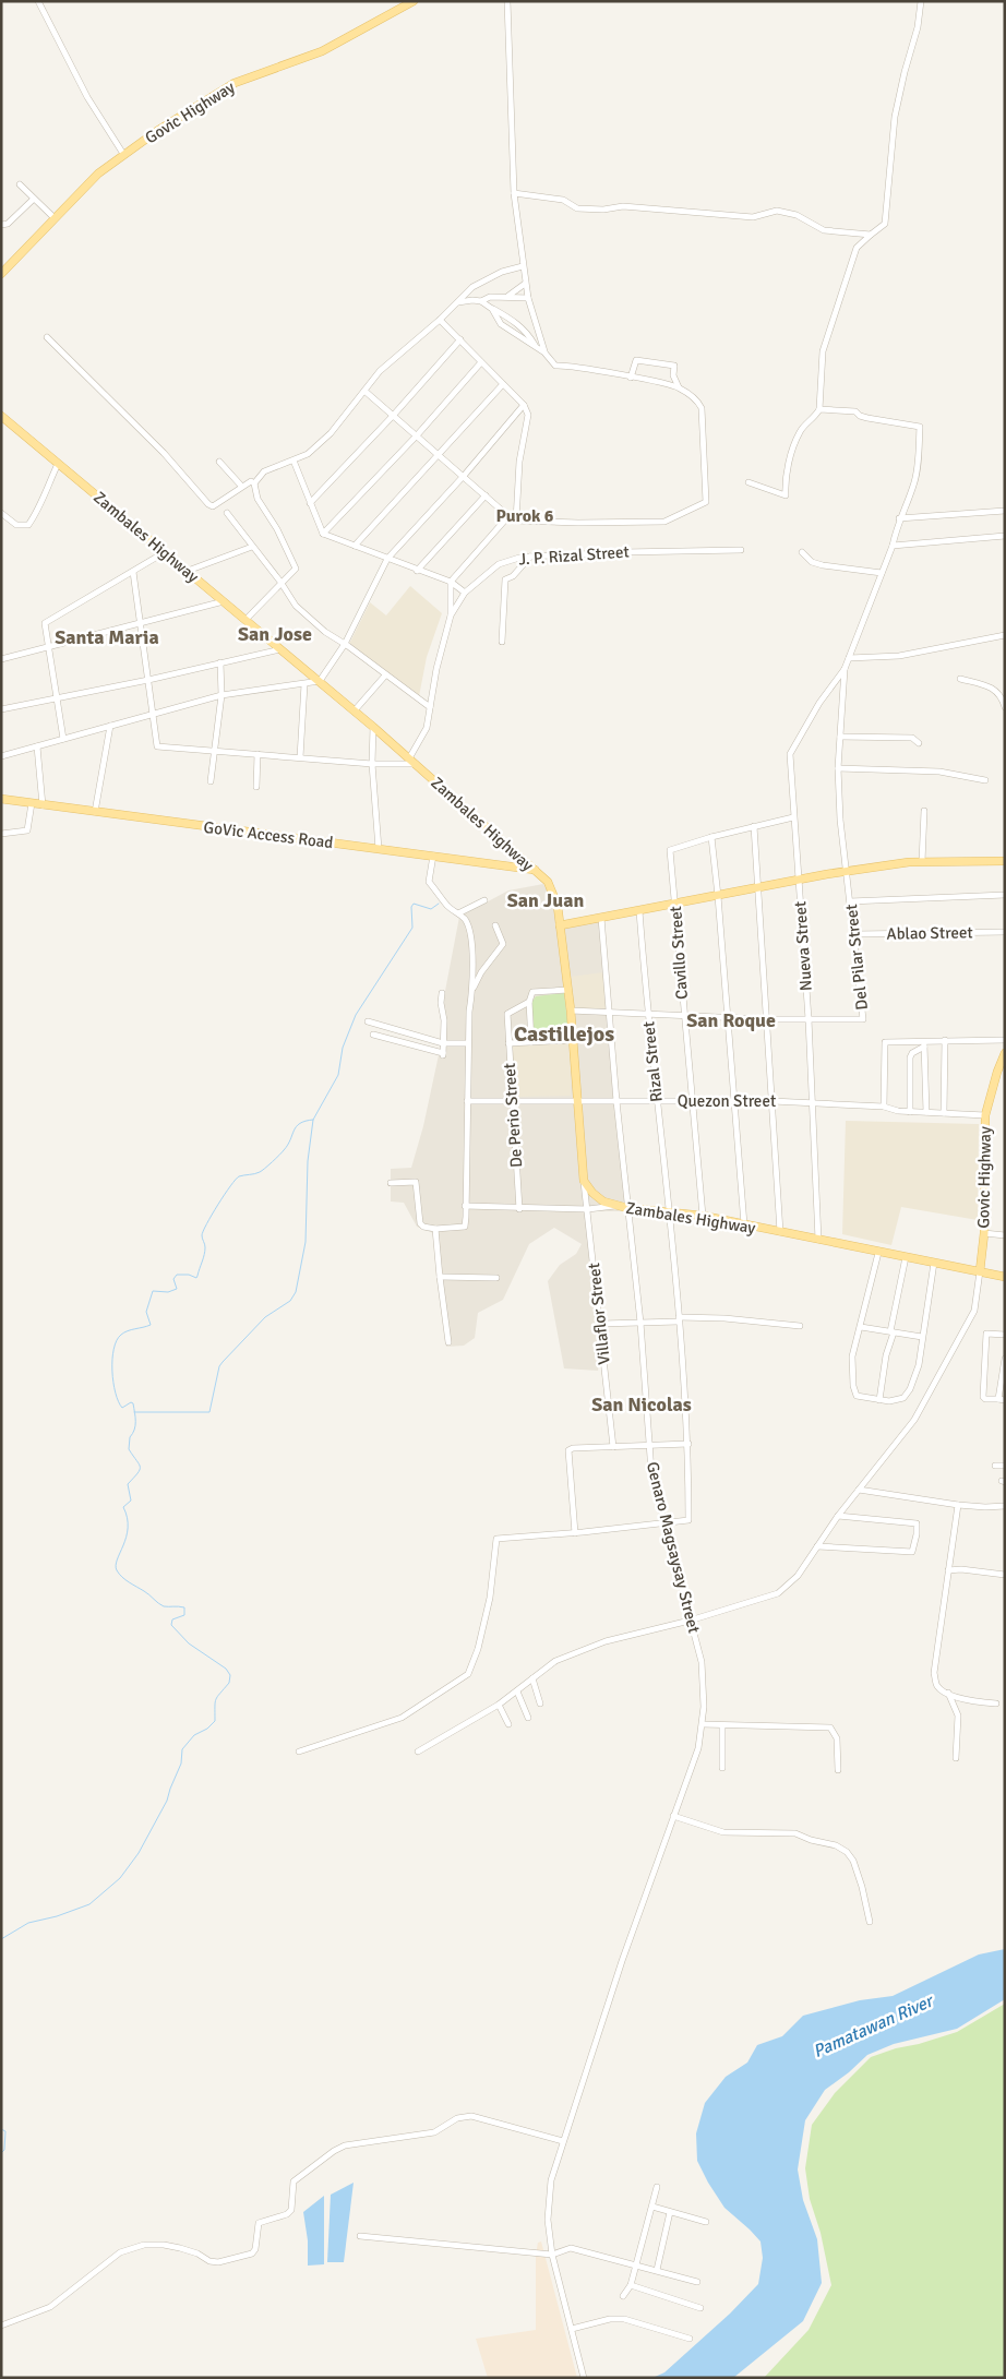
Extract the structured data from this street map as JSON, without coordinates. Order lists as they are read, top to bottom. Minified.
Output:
{"streets":{"main road":["Govic Highway","Zambales Highway","GoVic Access Road"],"street":["J. P. Rizal Street","Ablao Street","Nueva Street","Cavillo Street","Del Pilar Street","Rizal Street","Quezon Street","De Perio Street","Villaflor Street","Genaro Magsaysay Street"]},"crossings":[["Govic Highway","Zambales Highway"],["Govic Highway","Quezon Street"],["Zambales Highway","J. P. Rizal Street"],["Zambales Highway","GoVic Access Road"],["Zambales Highway","Nueva Street"],["Zambales Highway","Cavillo Street"],["Zambales Highway","Del Pilar Street"],["Zambales Highway","Rizal Street"],["Zambales Highway","Quezon Street"],["Zambales Highway","Villaflor Street"],["Zambales Highway","Genaro Magsaysay Street"],["Ablao Street","Del Pilar Street"],["Nueva Street","Cavillo Street"],["Nueva Street","Del Pilar Street"],["Nueva Street","Quezon Street"],["Cavillo Street","Del Pilar Street"],["Cavillo Street","Quezon Street"],["Del Pilar Street","Rizal Street"],["Del Pilar Street","Genaro Magsaysay Street"],["Rizal Street","Quezon Street"],["Rizal Street","Genaro Magsaysay Street"],["Quezon Street","De Perio Street"],["Quezon Street","Genaro Magsaysay Street"]],"districts":["Purok 6","San Jose","Santa Maria","San Juan","San Roque","Castillejos","San Nicolas"],"water":["Pamatawan River"]}
